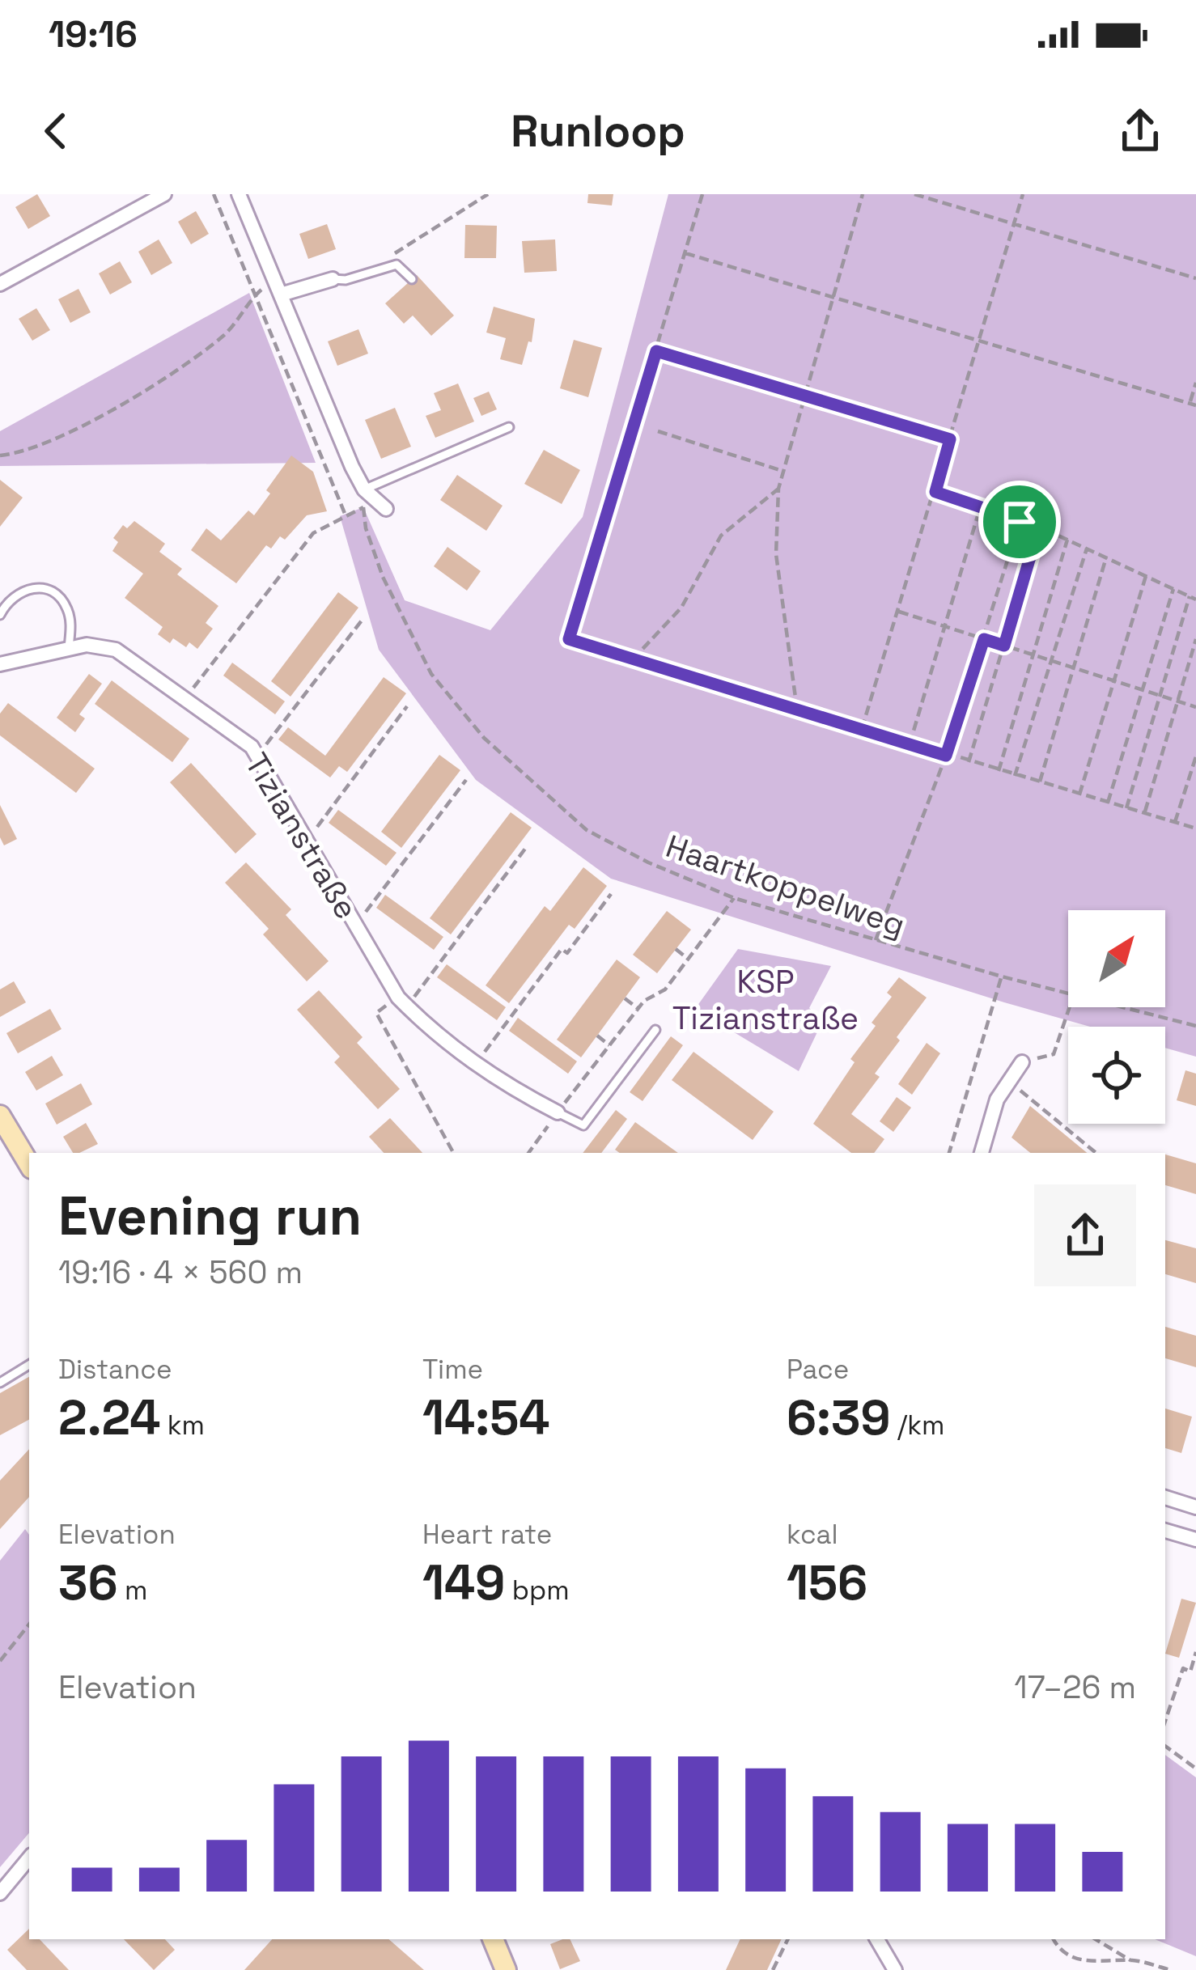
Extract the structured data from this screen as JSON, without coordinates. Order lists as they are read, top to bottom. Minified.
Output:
{"streets":{"street":["Tizianstraße"],"path":["Haartkoppelweg"]},"parks":["KSP Tizianstraße"],"north":"top right","page":{"status":"19:16","header":"Runloop","heading":["Evening run","19:16 · 4 × 560 m"],"stats":[["Distance","2.24 km"],["Time","14:54"],["Pace","6:39 /km"],["Elevation","36 m"],["Heart rate","149 bpm"],["kcal","156"]],"chart":["Elevation","17–26 m"]}}
